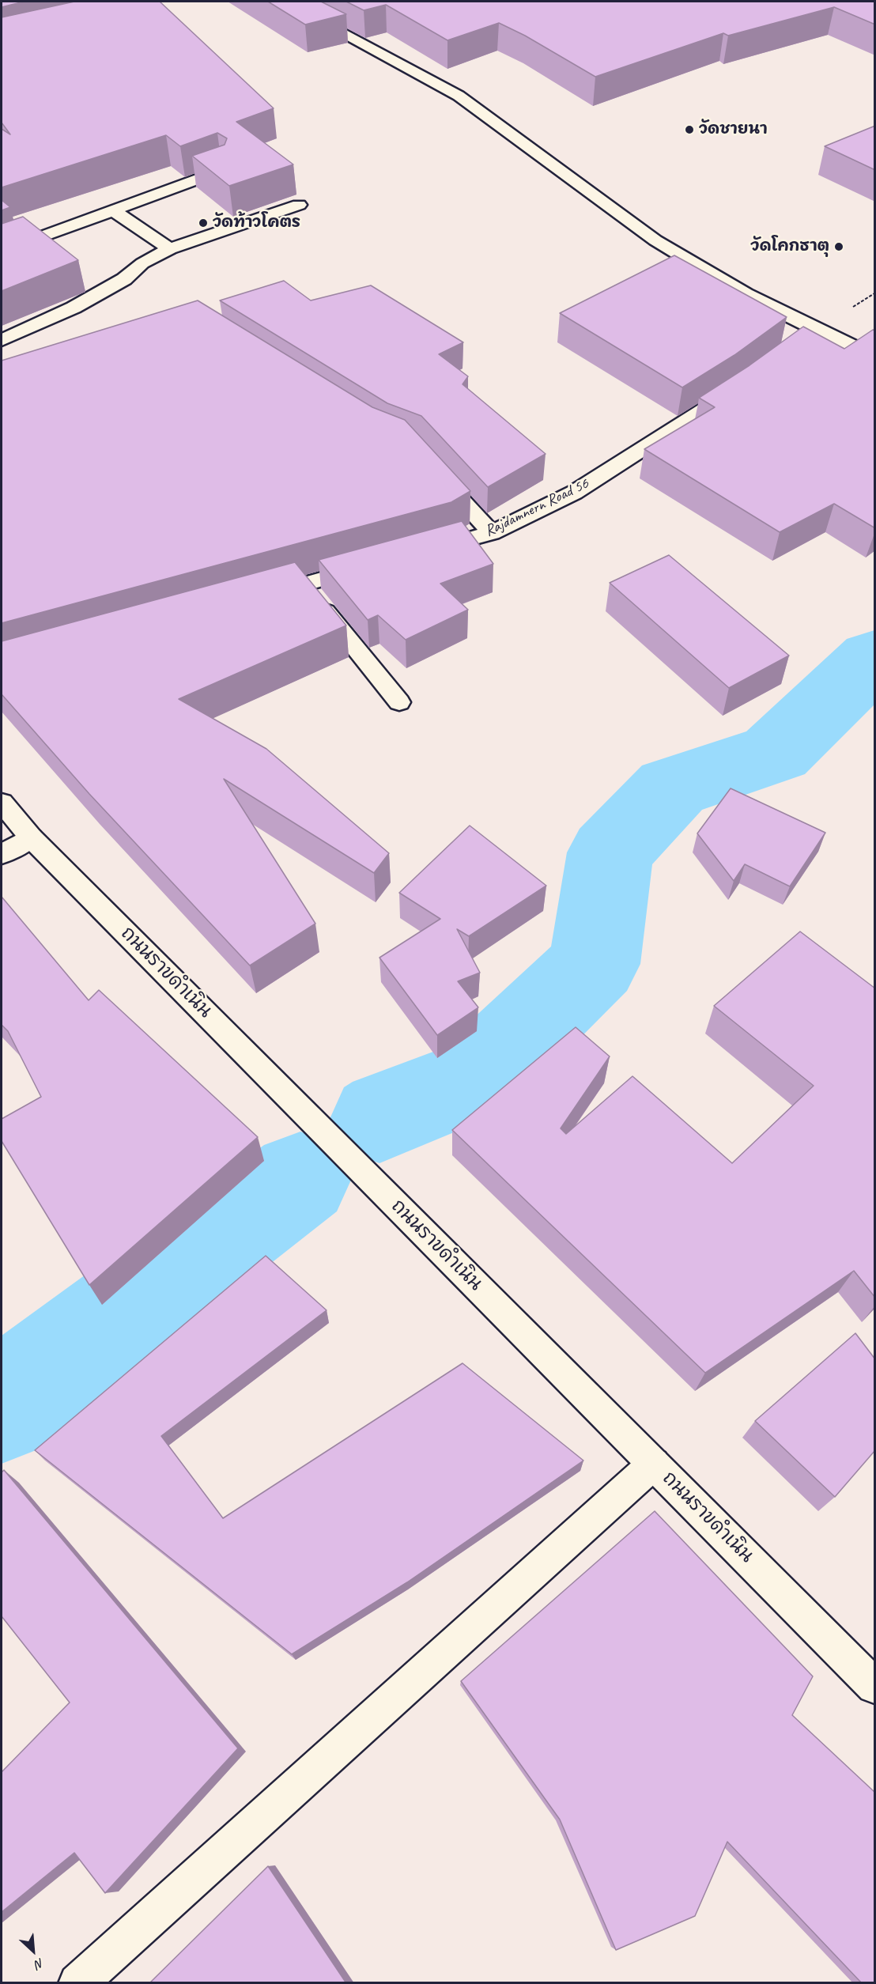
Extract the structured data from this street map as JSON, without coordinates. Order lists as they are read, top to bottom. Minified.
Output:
{"streets":{"street":["Rajdamnern Road 56","ถนนราขดำเนิน"]},"places":["วัดชายนา","วัดท้าวโคตร","วัดโคกธาตุ"],"north":"bottom right"}
